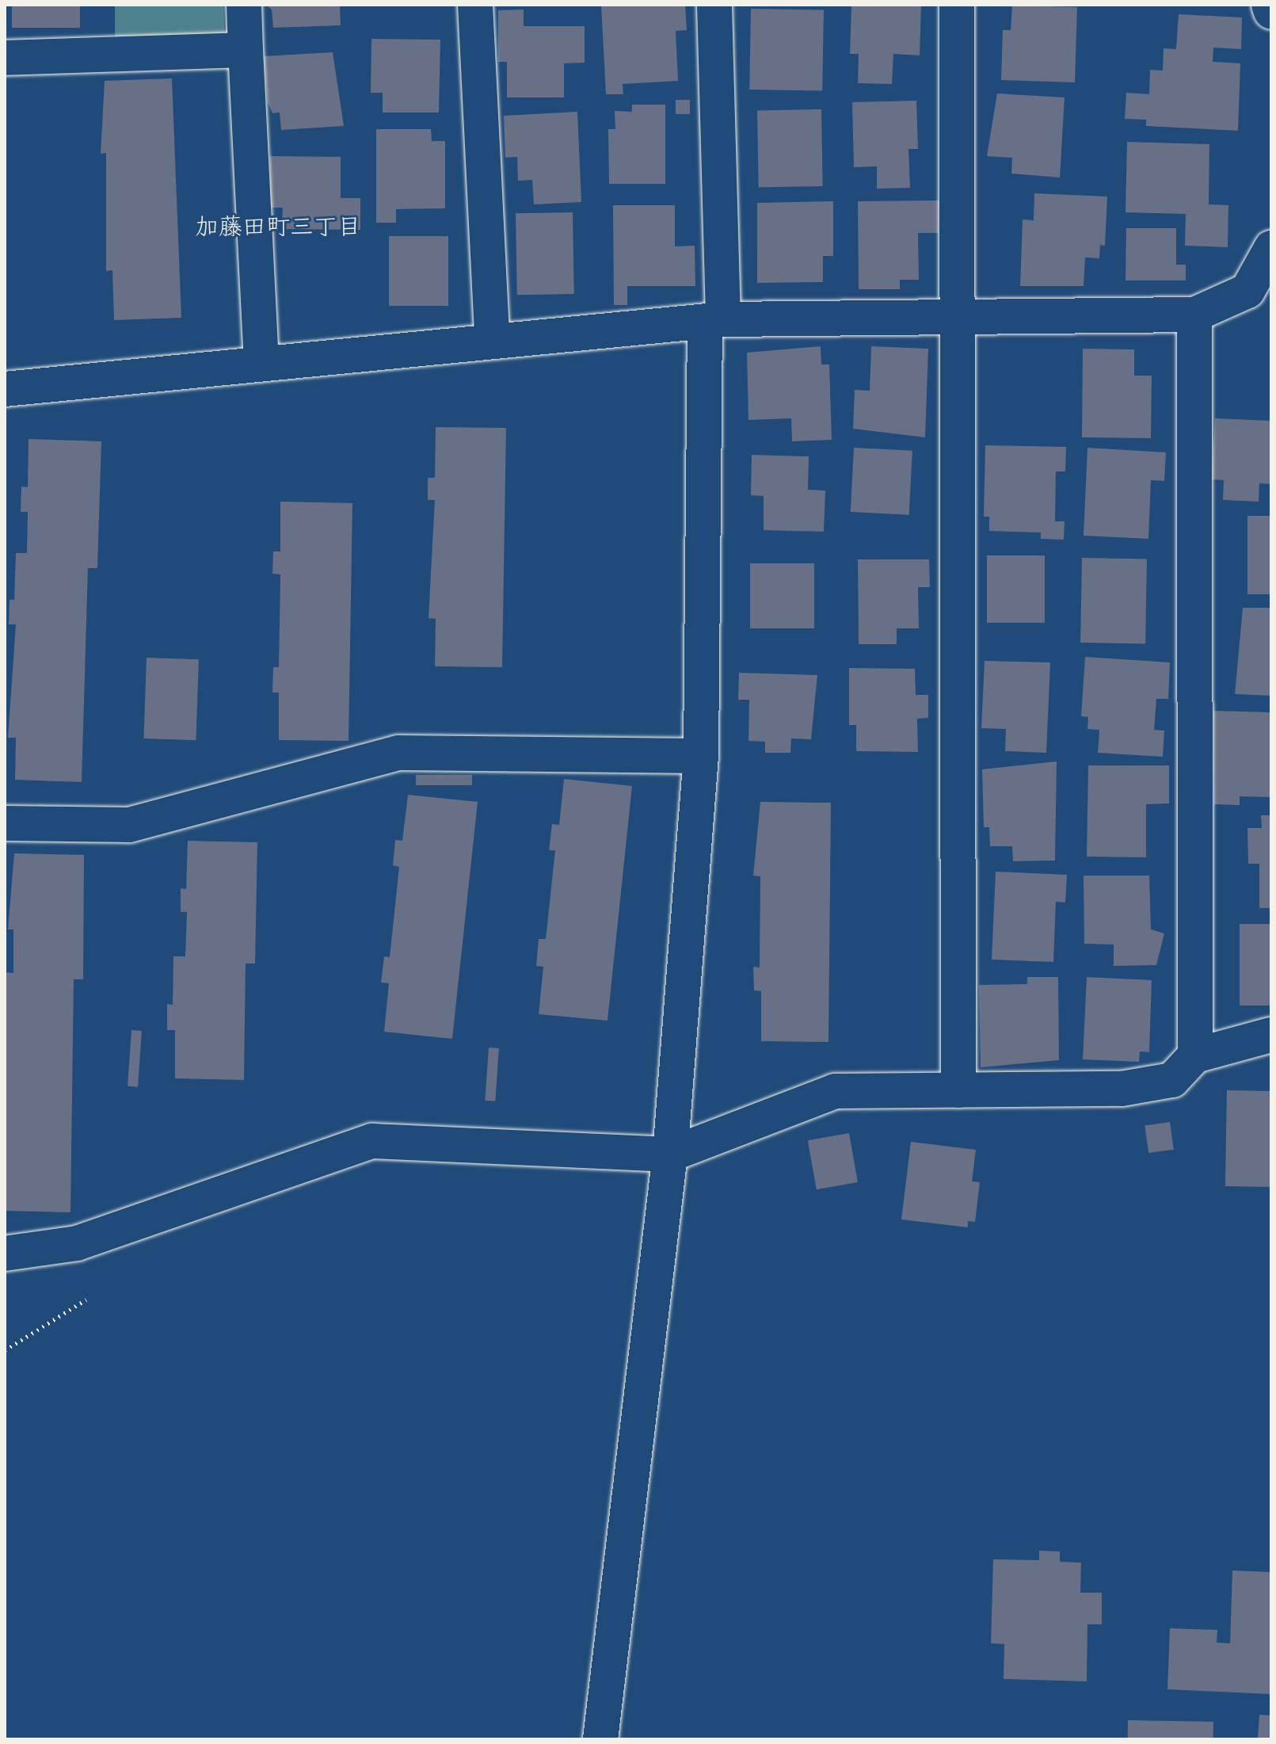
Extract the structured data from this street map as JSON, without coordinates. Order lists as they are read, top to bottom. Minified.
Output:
{"districts":["加藤田町三丁目"]}
